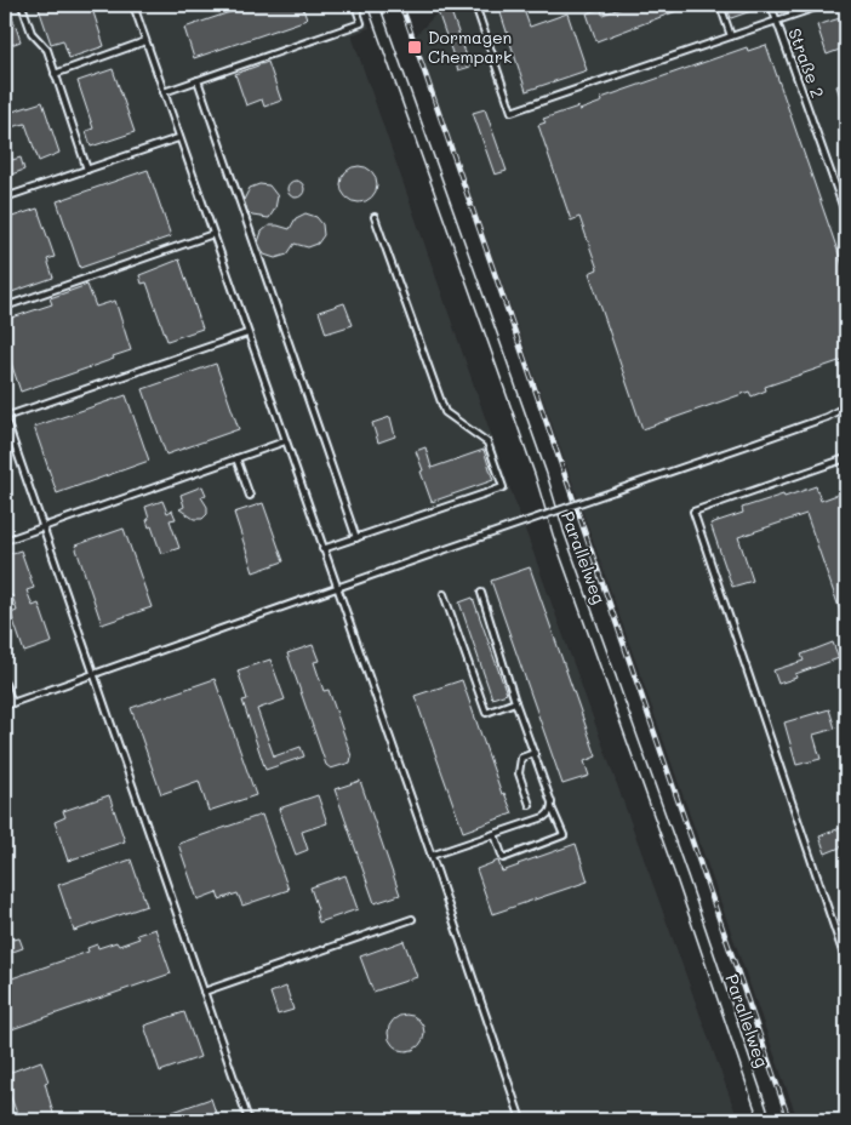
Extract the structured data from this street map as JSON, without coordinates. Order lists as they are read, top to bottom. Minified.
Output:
{"streets":{"street":["Parallelweg"],"lane":["Straße 2"]},"places":{"transit":["Dormagen Chempark"]}}
